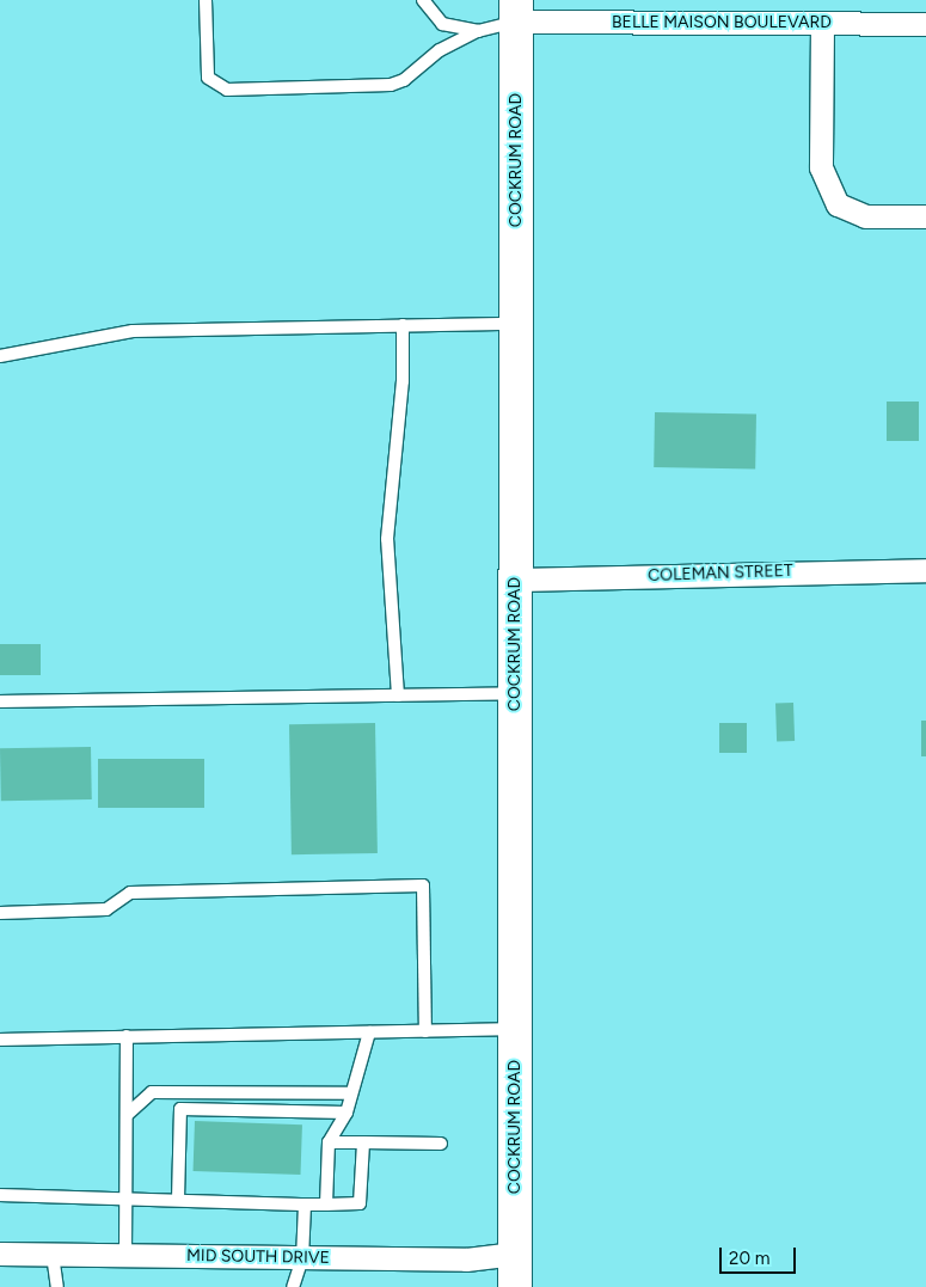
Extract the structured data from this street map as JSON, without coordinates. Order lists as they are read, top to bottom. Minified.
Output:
{"streets":{"main road":["COCKRUM ROAD"],"street":["BELLE MAISON BOULEVARD","COLEMAN STREET","MID SOUTH DRIVE"]},"crossings":[["BELLE MAISON BOULEVARD","COCKRUM ROAD"],["COCKRUM ROAD","COLEMAN STREET"],["COCKRUM ROAD","MID SOUTH DRIVE"]],"scale_bar":"20 m"}
